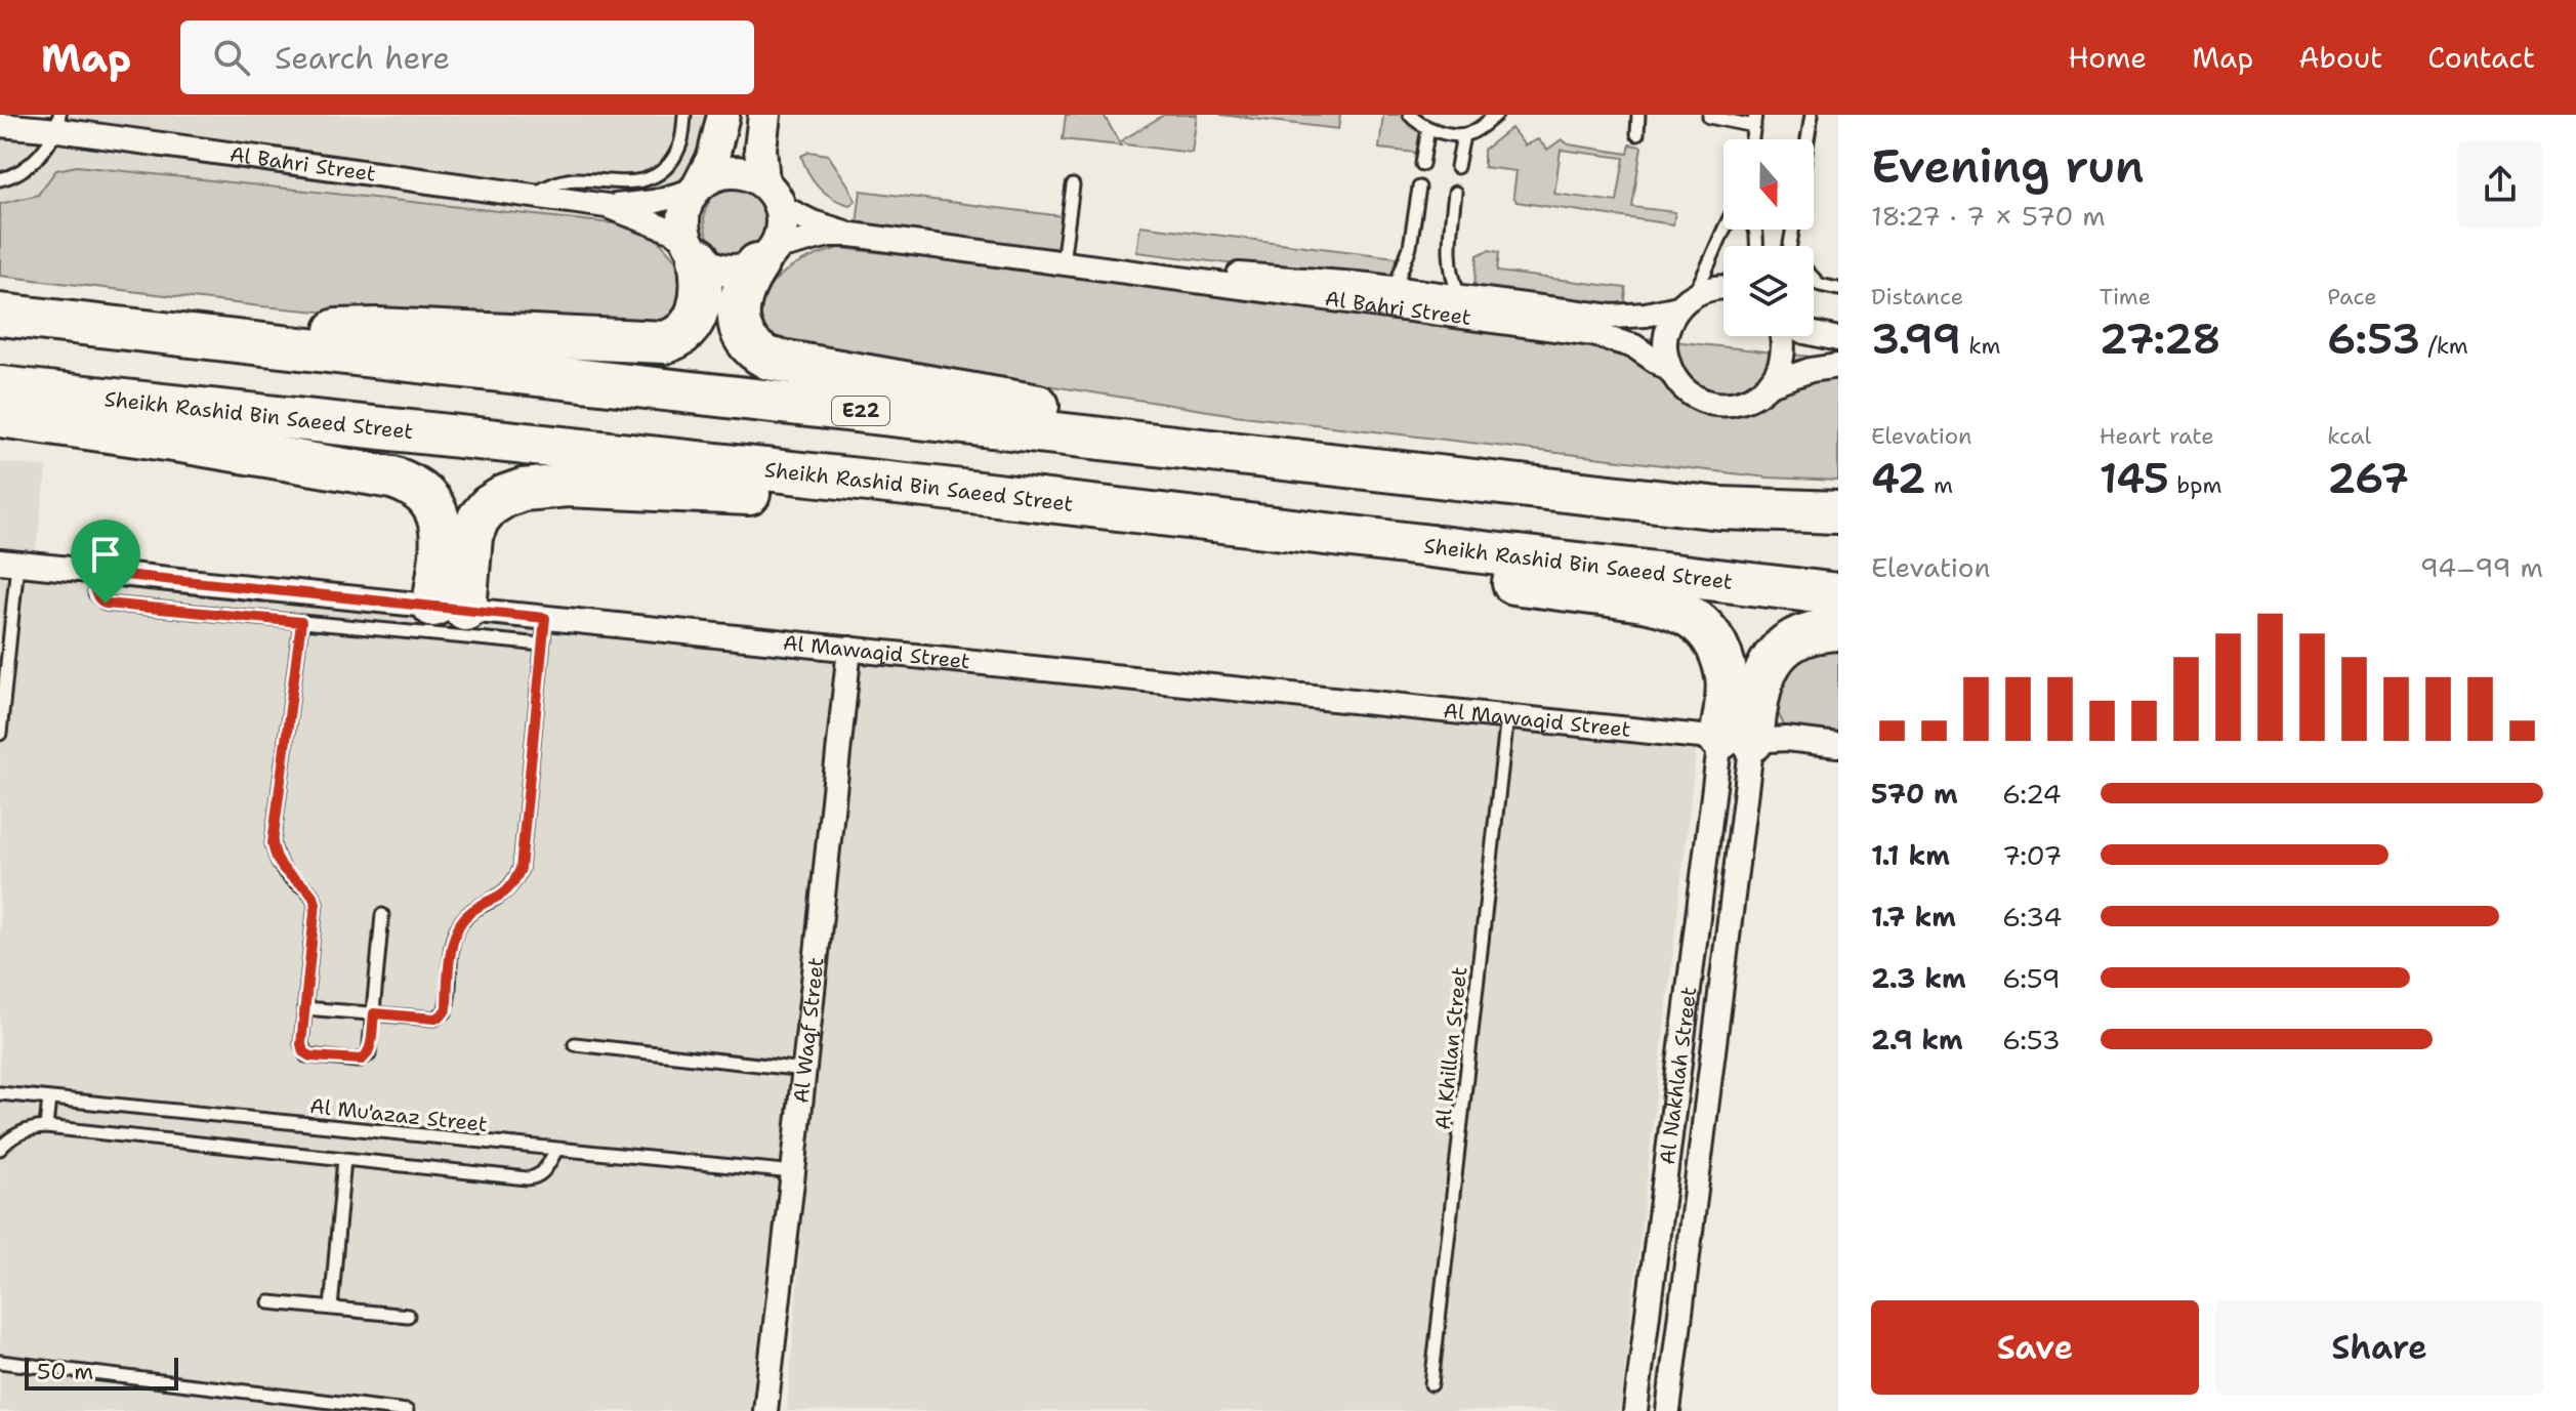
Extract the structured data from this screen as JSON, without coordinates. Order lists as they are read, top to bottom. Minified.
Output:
{"streets":{"highway":["E22","Sheikh Rashid Bin Saeed Street"],"street":["Al Bahri Street","Al Mawaqid Street","Al Waqf Street","Al Nakhlah Street"],"lane":["Al Khillan Street","Al Mu'azaz Street"]},"crossings":[["Al Mawaqid Street","Al Waqf Street"],["Al Mawaqid Street","Al Khillan Street"],["Al Mawaqid Street","Al Nakhlah Street"],["Al Waqf Street","Al Mu'azaz Street"]],"scale_bar":"50 m","north":"bottom","page":{"header":"Map","search":"Search here","nav":["Home","Map","About","Contact"],"heading":["Evening run","18:27 · 7 × 570 m"],"stats":[["Distance","3.99 km"],["Time","27:28"],["Pace","6:53 /km"],["Elevation","42 m"],["Heart rate","145 bpm"],["kcal","267"]],"chart":["Elevation","94–99 m"],"list":[{"name":"570 m","note":"6:24"},{"name":"1.1 km","note":"7:07"},{"name":"1.7 km","note":"6:34"},{"name":"2.3 km","note":"6:59"},{"name":"2.9 km","note":"6:53"}],"buttons":["Save","Share"],"scale":"50 m"}}
